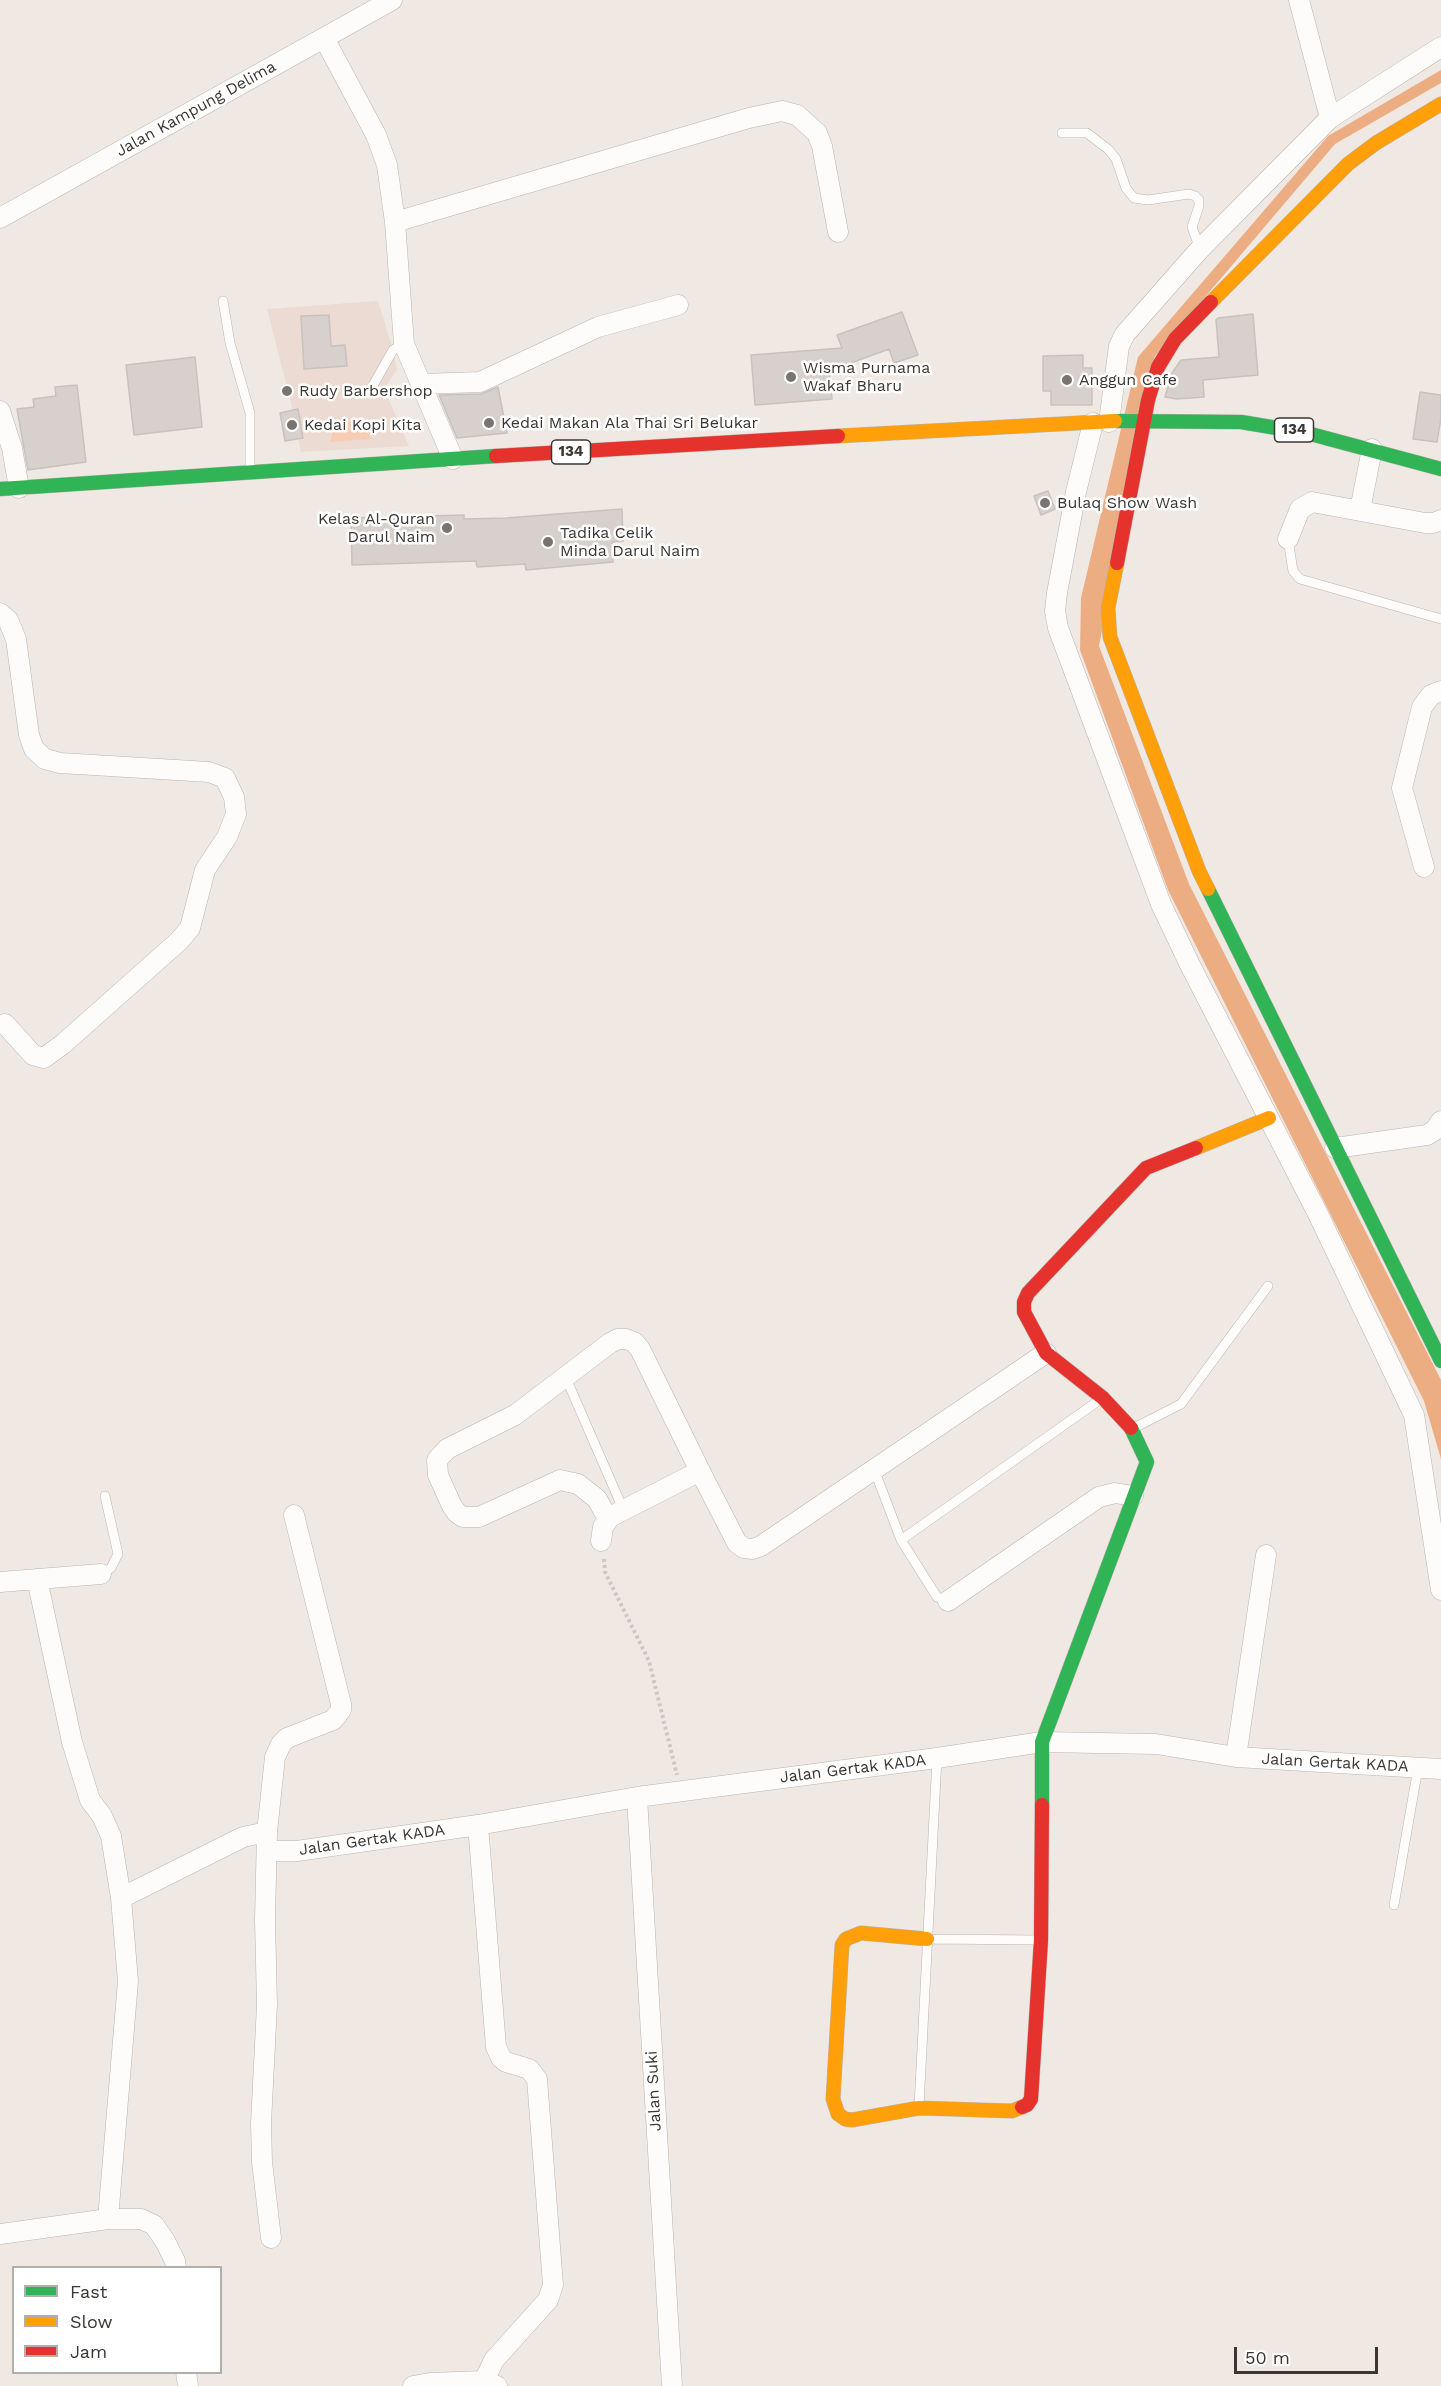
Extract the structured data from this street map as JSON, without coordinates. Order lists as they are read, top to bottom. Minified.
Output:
{"streets":{"street":["Jalan Kampung Delima","134","Jalan Gertak KADA","Jalan Suki"]},"crossings":[["Jalan Gertak KADA","Jalan Suki"]],"places":["Wisma Purnama Wakaf Bharu","Anggun Cafe","Rudy Barbershop","Kedai Makan Ala Thai Sri Belukar","Kedai Kopi Kita","Bulaq Show Wash","Kelas Al-Quran Darul Naim","Tadika Celik Minda Darul Naim"],"legend":["Fast","Slow","Jam"],"scale_bar":"50 m"}
